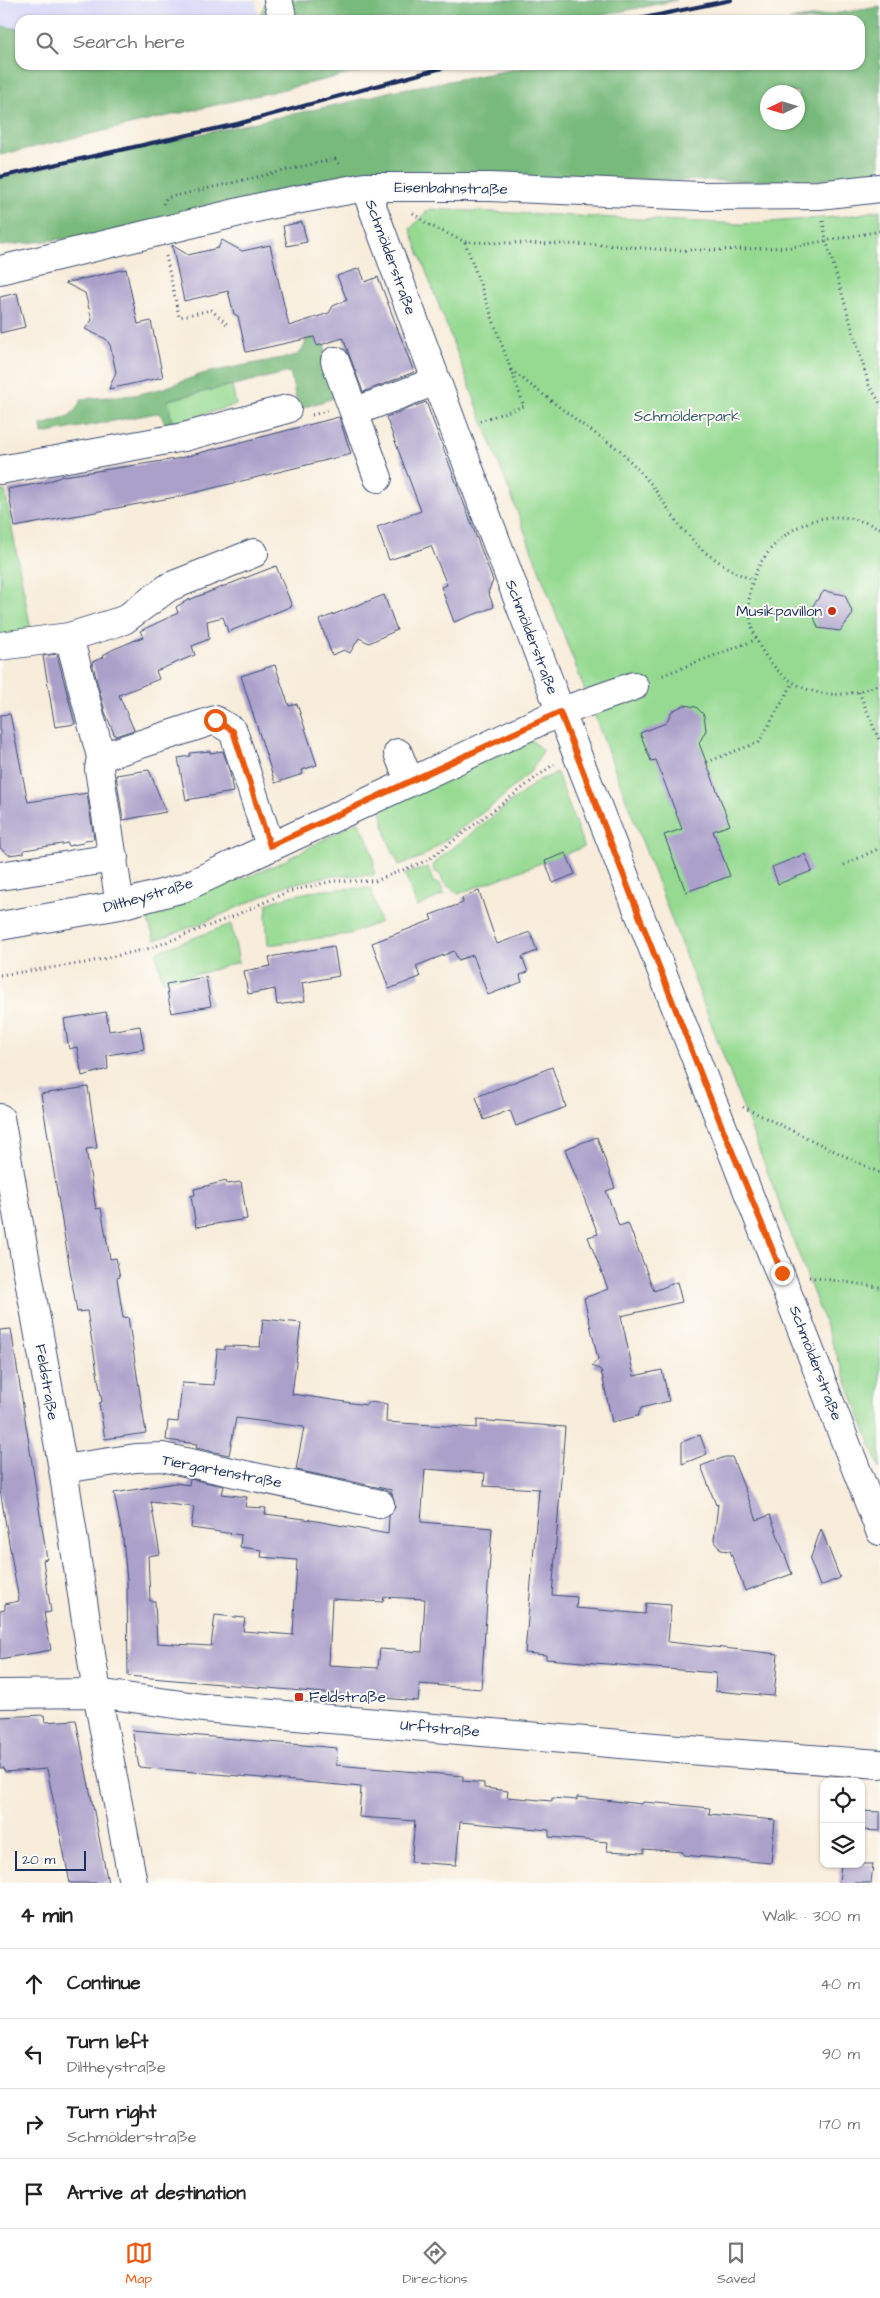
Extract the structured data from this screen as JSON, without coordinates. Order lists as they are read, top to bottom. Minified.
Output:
{"streets":{"street":["Eisenbahnstraße","Schmölderstraße","Diltheystraße","Feldstraße","Tiergartenstraße","Urftstraße"]},"crossings":[["Eisenbahnstraße","Schmölderstraße"],["Schmölderstraße","Diltheystraße"],["Feldstraße","Tiergartenstraße"],["Feldstraße","Urftstraße"]],"parks":["Schmölderpark"],"places":{"other":["Musikpavillon"],"transit":["Feldstraße"]},"scale_bar":"20 m","north":"left","page":{"search":"Search here","scale":"20 m","heading":["4 min","Walk · 300 m"],"list":[["Continue","40 m"],["Turn left","Diltheystraße","90 m"],["Turn right","Schmölderstraße","170 m"],"Arrive at destination"],"nav":["Map","Directions","Saved"]}}
